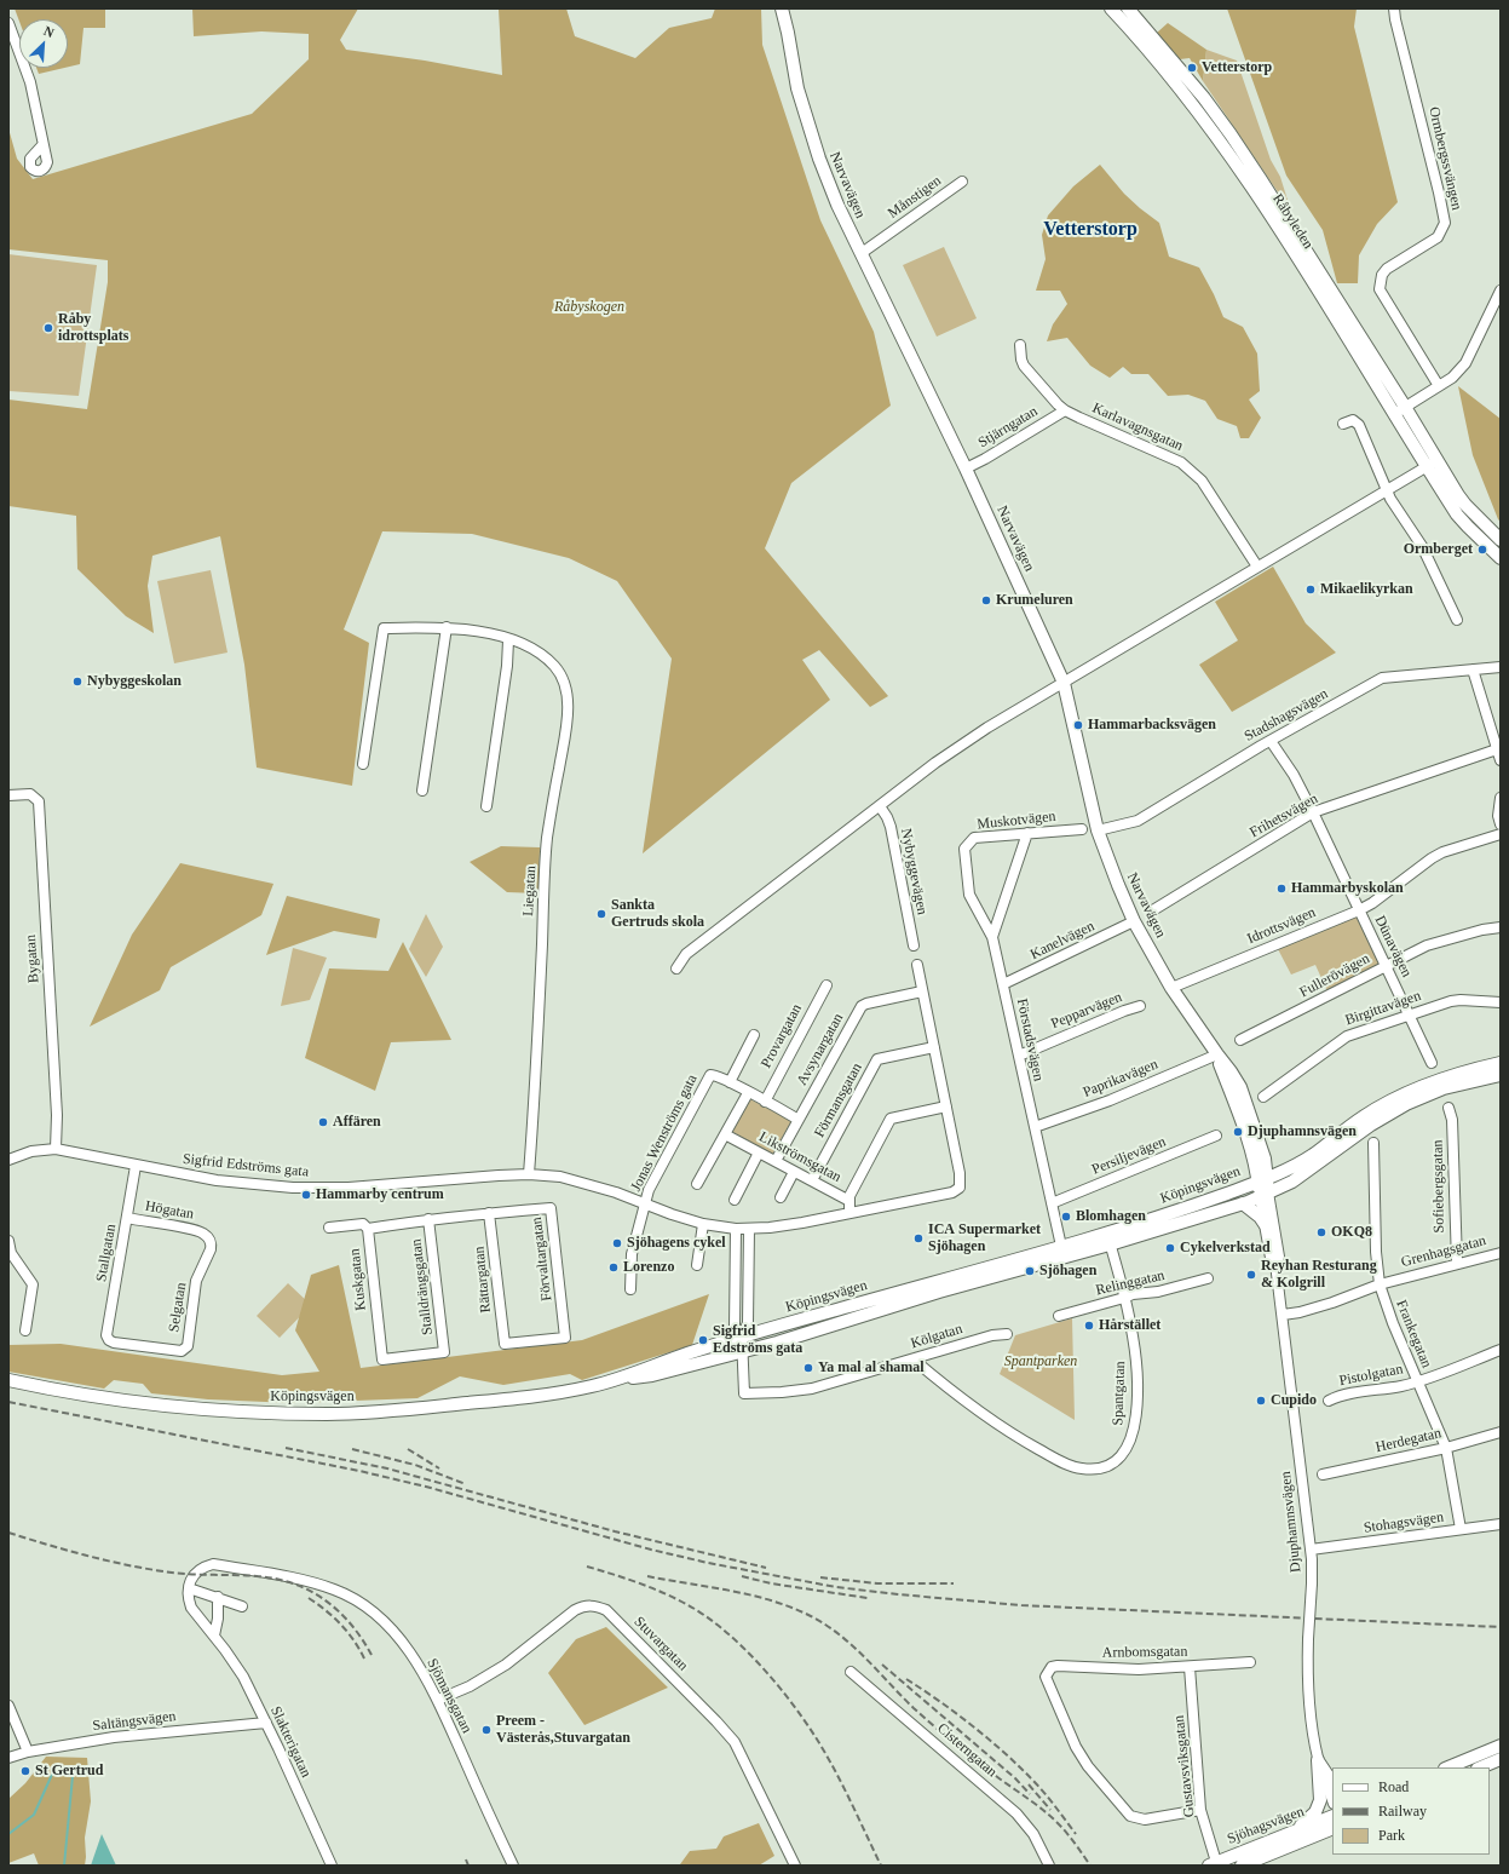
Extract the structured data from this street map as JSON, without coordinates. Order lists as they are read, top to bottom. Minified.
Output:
{"streets":{"main road":["Narvavägen","Råbyleden","Köpingsvägen","Sjöhagsvägen"],"street":["Ormbergssvängen","Månstigen","Stjärngatan","Karlavagnsgatan","Stadshagsvägen","Frihetsvägen","Muskotvägen","Nybyggevägen","Liegatan","Idrottsvägen","Kanelvägen","Dünavägen","Bygatan","Fullerövägen","Birgittavägen","Pepparvägen","Provargatan","Förstadsvägen","Avsynargatan","Paprikavägen","Förmansgatan","Jonas Wenströms gata","Persiljevägen","Likströmsgatan","Sigfrid Edströms gata","Sofiebergsgatan","Högatan","Grenhagsgatan","Stallgatan","Förvaltargatan","Kuskgatan","Rättargatan","Relinggatan","Stalldrängsgatan","Selgatan","Frankegatan","Kölgatan","Pistolgatan","Spantgatan","Herdegatan","Djuphamnsvägen","Stohagsvägen","Stuvargatan","Arnbomsgatan","Sjömansgatan","Saltängsvägen","Slakterigatan","Cisterngatan","Gustavsviksgatan"]},"crossings":[["Narvavägen","Månstigen"],["Narvavägen","Stjärngatan"],["Narvavägen","Stadshagsvägen"],["Narvavägen","Idrottsvägen"],["Narvavägen","Kanelvägen"],["Narvavägen","Paprikavägen"],["Narvavägen","Köpingsvägen"],["Narvavägen","Djuphamnsvägen"],["Stjärngatan","Karlavagnsgatan"],["Stadshagsvägen","Dünavägen"],["Frihetsvägen","Dünavägen"],["Muskotvägen","Förstadsvägen"],["Liegatan","Sigfrid Edströms gata"],["Idrottsvägen","Dünavägen"],["Kanelvägen","Förstadsvägen"],["Dünavägen","Fullerövägen"],["Dünavägen","Birgittavägen"],["Bygatan","Sigfrid Edströms gata"],["Pepparvägen","Förstadsvägen"],["Förstadsvägen","Paprikavägen"],["Förstadsvägen","Persiljevägen"],["Förstadsvägen","Köpingsvägen"],["Avsynargatan","Likströmsgatan"],["Avsynargatan","Sigfrid Edströms gata"],["Förmansgatan","Likströmsgatan"],["Förmansgatan","Sigfrid Edströms gata"],["Jonas Wenströms gata","Sigfrid Edströms gata"],["Likströmsgatan","Sigfrid Edströms gata"],["Sigfrid Edströms gata","Stallgatan"],["Köpingsvägen","Kölgatan"],["Köpingsvägen","Spantgatan"],["Köpingsvägen","Djuphamnsvägen"],["Sofiebergsgatan","Grenhagsgatan"],["Högatan","Stallgatan"],["Högatan","Selgatan"],["Grenhagsgatan","Frankegatan"],["Grenhagsgatan","Djuphamnsvägen"],["Stallgatan","Selgatan"],["Förvaltargatan","Kuskgatan"],["Förvaltargatan","Rättargatan"],["Kuskgatan","Rättargatan"],["Kuskgatan","Stalldrängsgatan"],["Relinggatan","Spantgatan"],["Frankegatan","Pistolgatan"],["Frankegatan","Herdegatan"],["Frankegatan","Stohagsvägen"],["Kölgatan","Spantgatan"],["Djuphamnsvägen","Stohagsvägen"],["Stuvargatan","Sjömansgatan"],["Arnbomsgatan","Gustavsviksgatan"],["Sjömansgatan","Slakterigatan"],["Saltängsvägen","Slakterigatan"],["Gustavsviksgatan","Sjöhagsvägen"]],"districts":["Vetterstorp"],"parks":["Råbyskogen","Spantparken"],"places":["Vetterstorp","Råby idrottsplats","Ormberget","Mikaelikyrkan","Krumeluren","Nybyggeskolan","Hammarbacksvägen","Hammarbyskolan","Sankta Gertruds skola","Affären","Djuphamnsvägen","Hammarby centrum","Blomhagen","OKQ8","ICA Supermarket Sjöhagen","Sjöhagens cykel","Cykelverkstad","Lorenzo","Sjöhagen","Reyhan Resturang & Kolgrill","Hårstället","Sigfrid Edströms gata","Ya mal al shamal","Cupido","Preem - Västerås,Stuvargatan","St Gertrud"],"legend":["Road","Railway","Park"],"north":"top right"}
